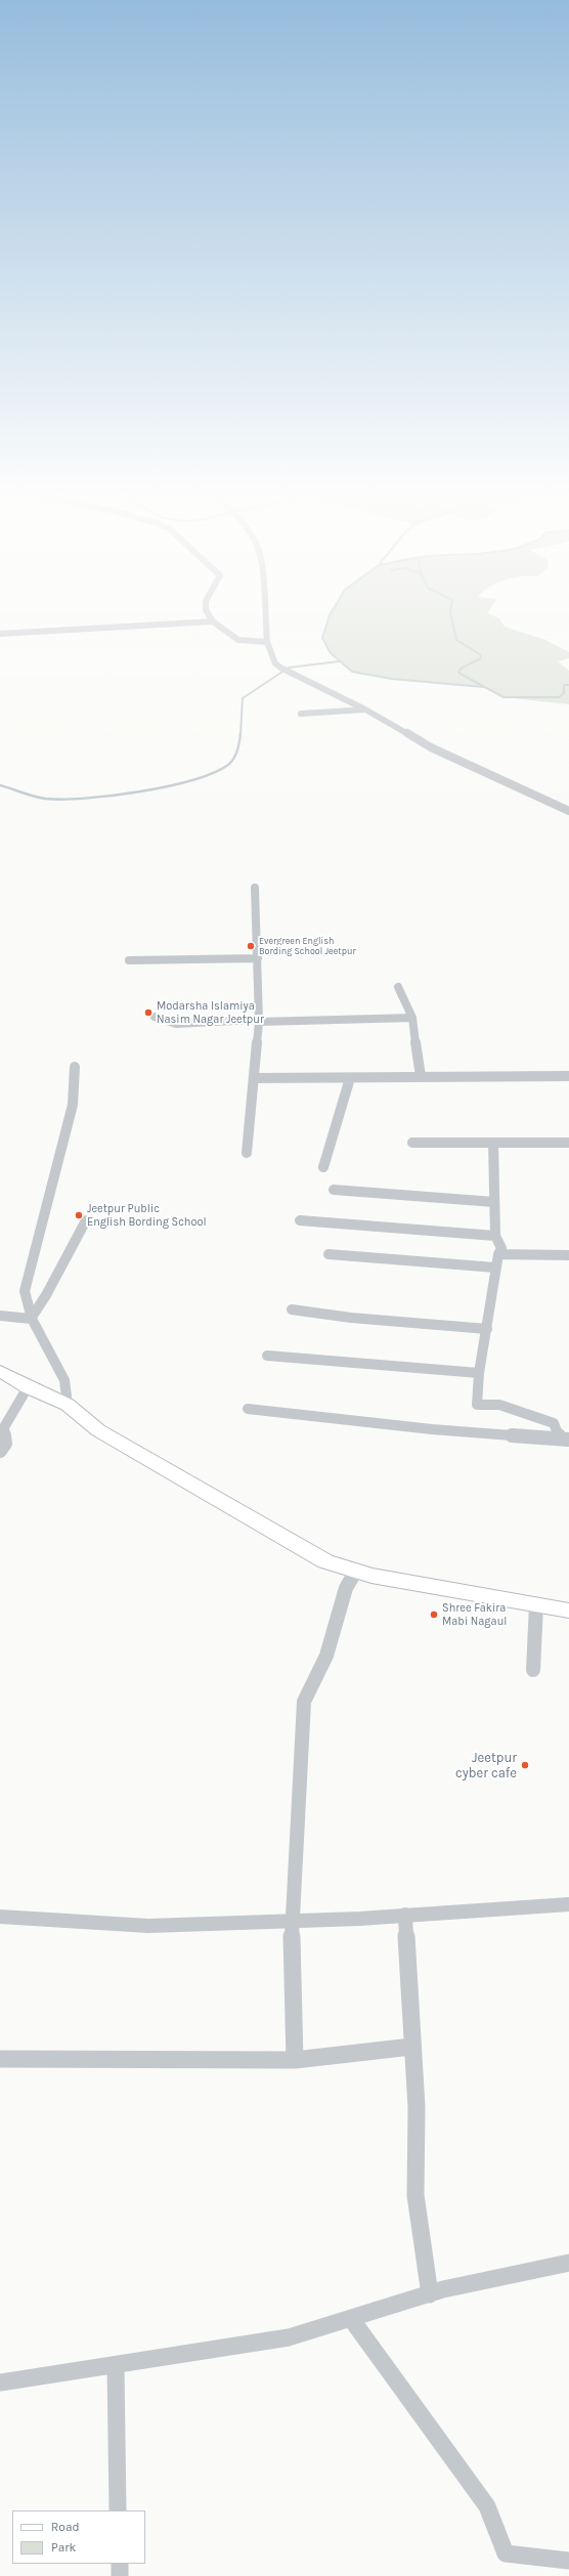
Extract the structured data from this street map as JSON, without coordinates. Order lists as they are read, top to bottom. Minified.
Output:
{"places":["Evergreen English Bording School Jeetpur","Modarsha Islamiya Nasim Nagar Jeetpur","Jeetpur Public English Bording School","Shree Fakira Mabi Nagaul","Jeetpur cyber cafe"],"legend":["Road","Park"]}
